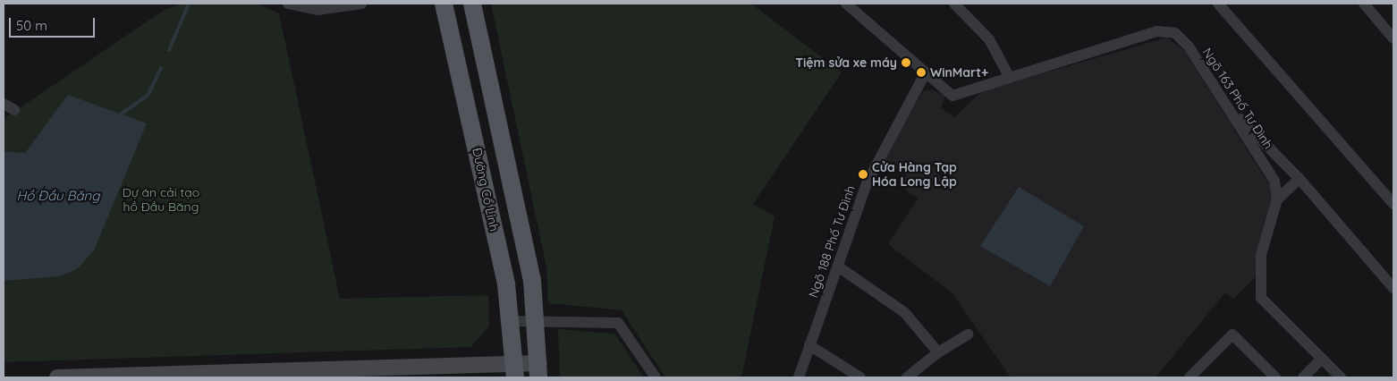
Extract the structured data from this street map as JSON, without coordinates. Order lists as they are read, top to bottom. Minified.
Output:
{"streets":{"main road":["Đường Cổ Linh"],"street":["Ngõ 163 Phố Tư Đình","Ngõ 188 Phố Tư Đình"]},"crossings":[["Ngõ 163 Phố Tư Đình","Ngõ 188 Phố Tư Đình"]],"water":["Hồ Đầu Băng"],"parks":["Dự án cải tạo hồ Đầu Băng"],"places":["Tiệm sửa xe máy","WinMart+","Cửa Hàng Tạp Hóa Long Lập"],"scale_bar":"50 m"}
